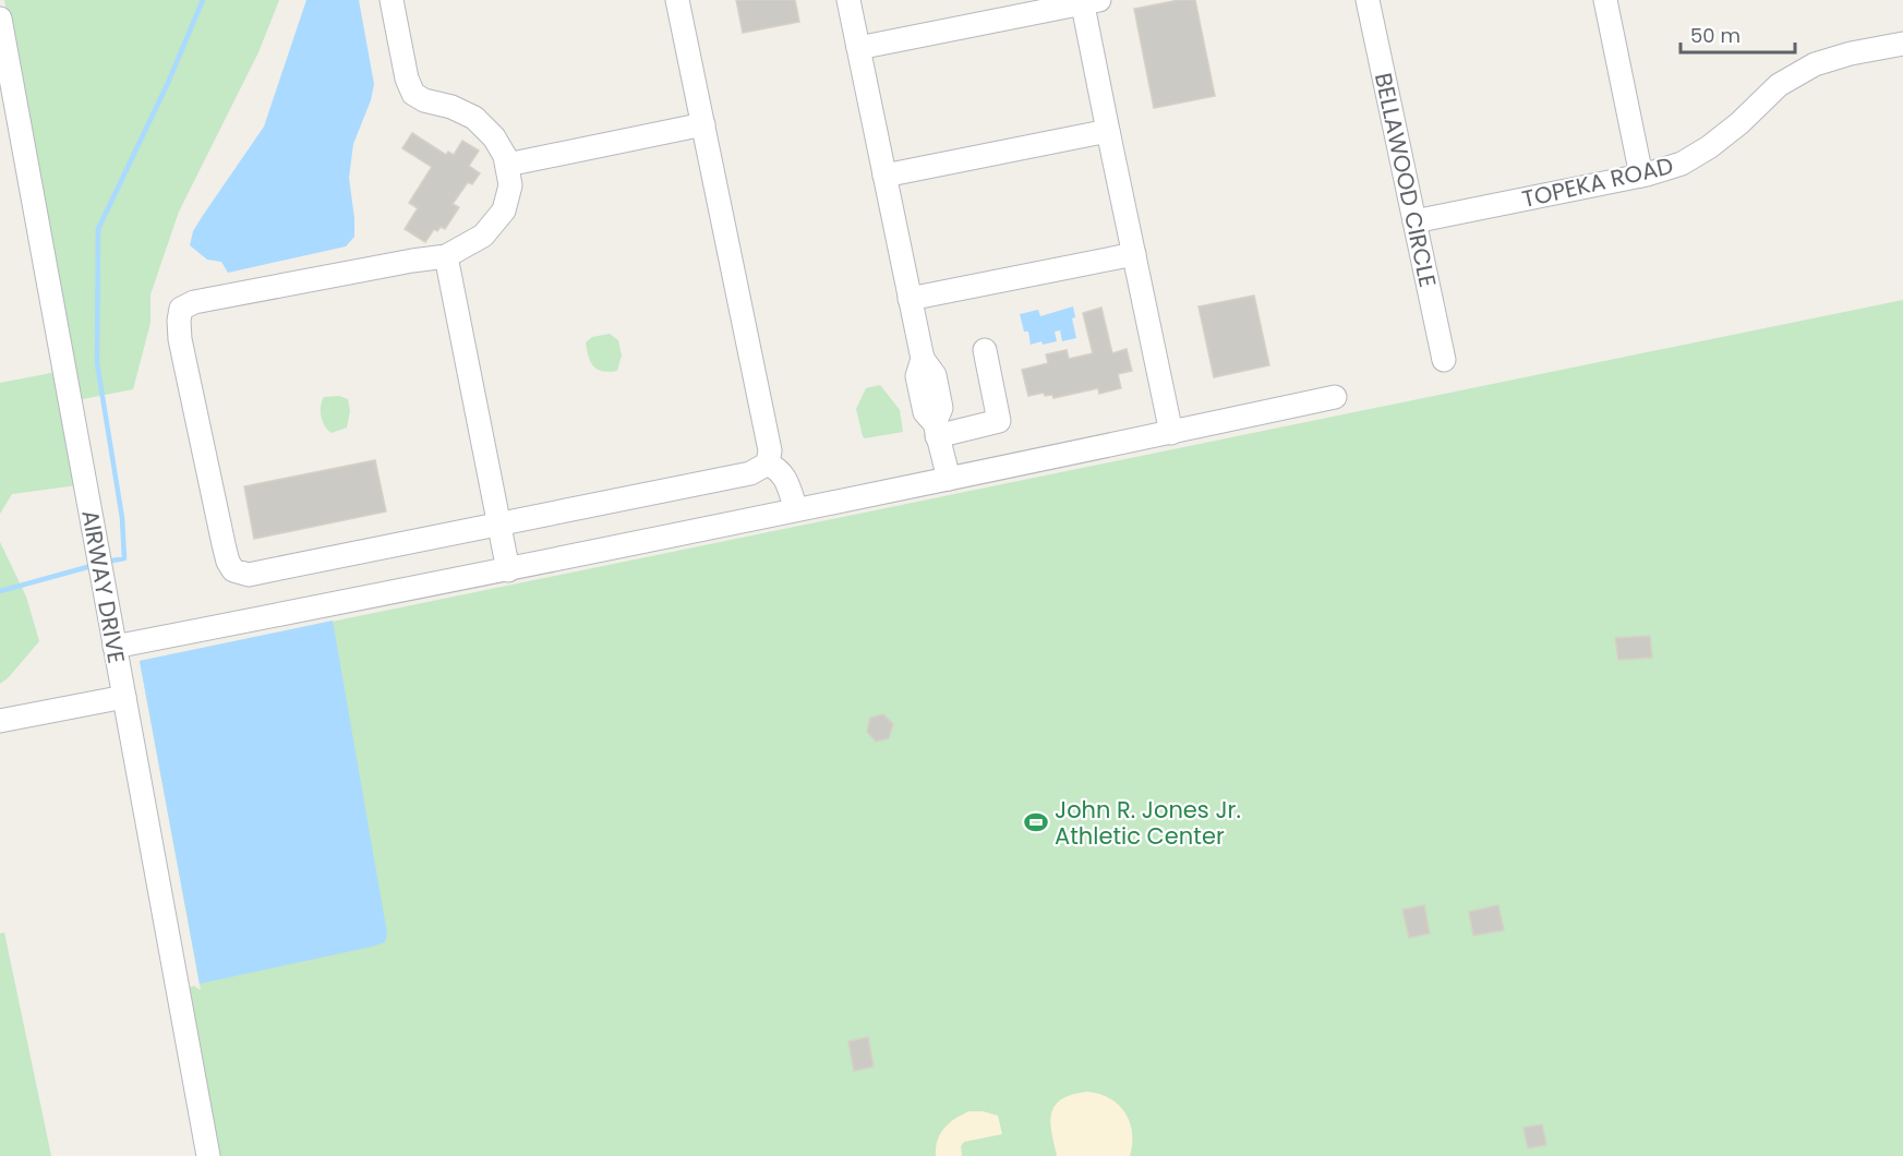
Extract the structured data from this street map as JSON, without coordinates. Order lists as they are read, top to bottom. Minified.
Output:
{"streets":{"street":["BELLAWOOD CIRCLE","TOPEKA ROAD","AIRWAY DRIVE"]},"crossings":[["BELLAWOOD CIRCLE","TOPEKA ROAD"]],"places":{"sports":["John R. Jones Jr. Athletic Center"]},"scale_bar":"50 m"}
